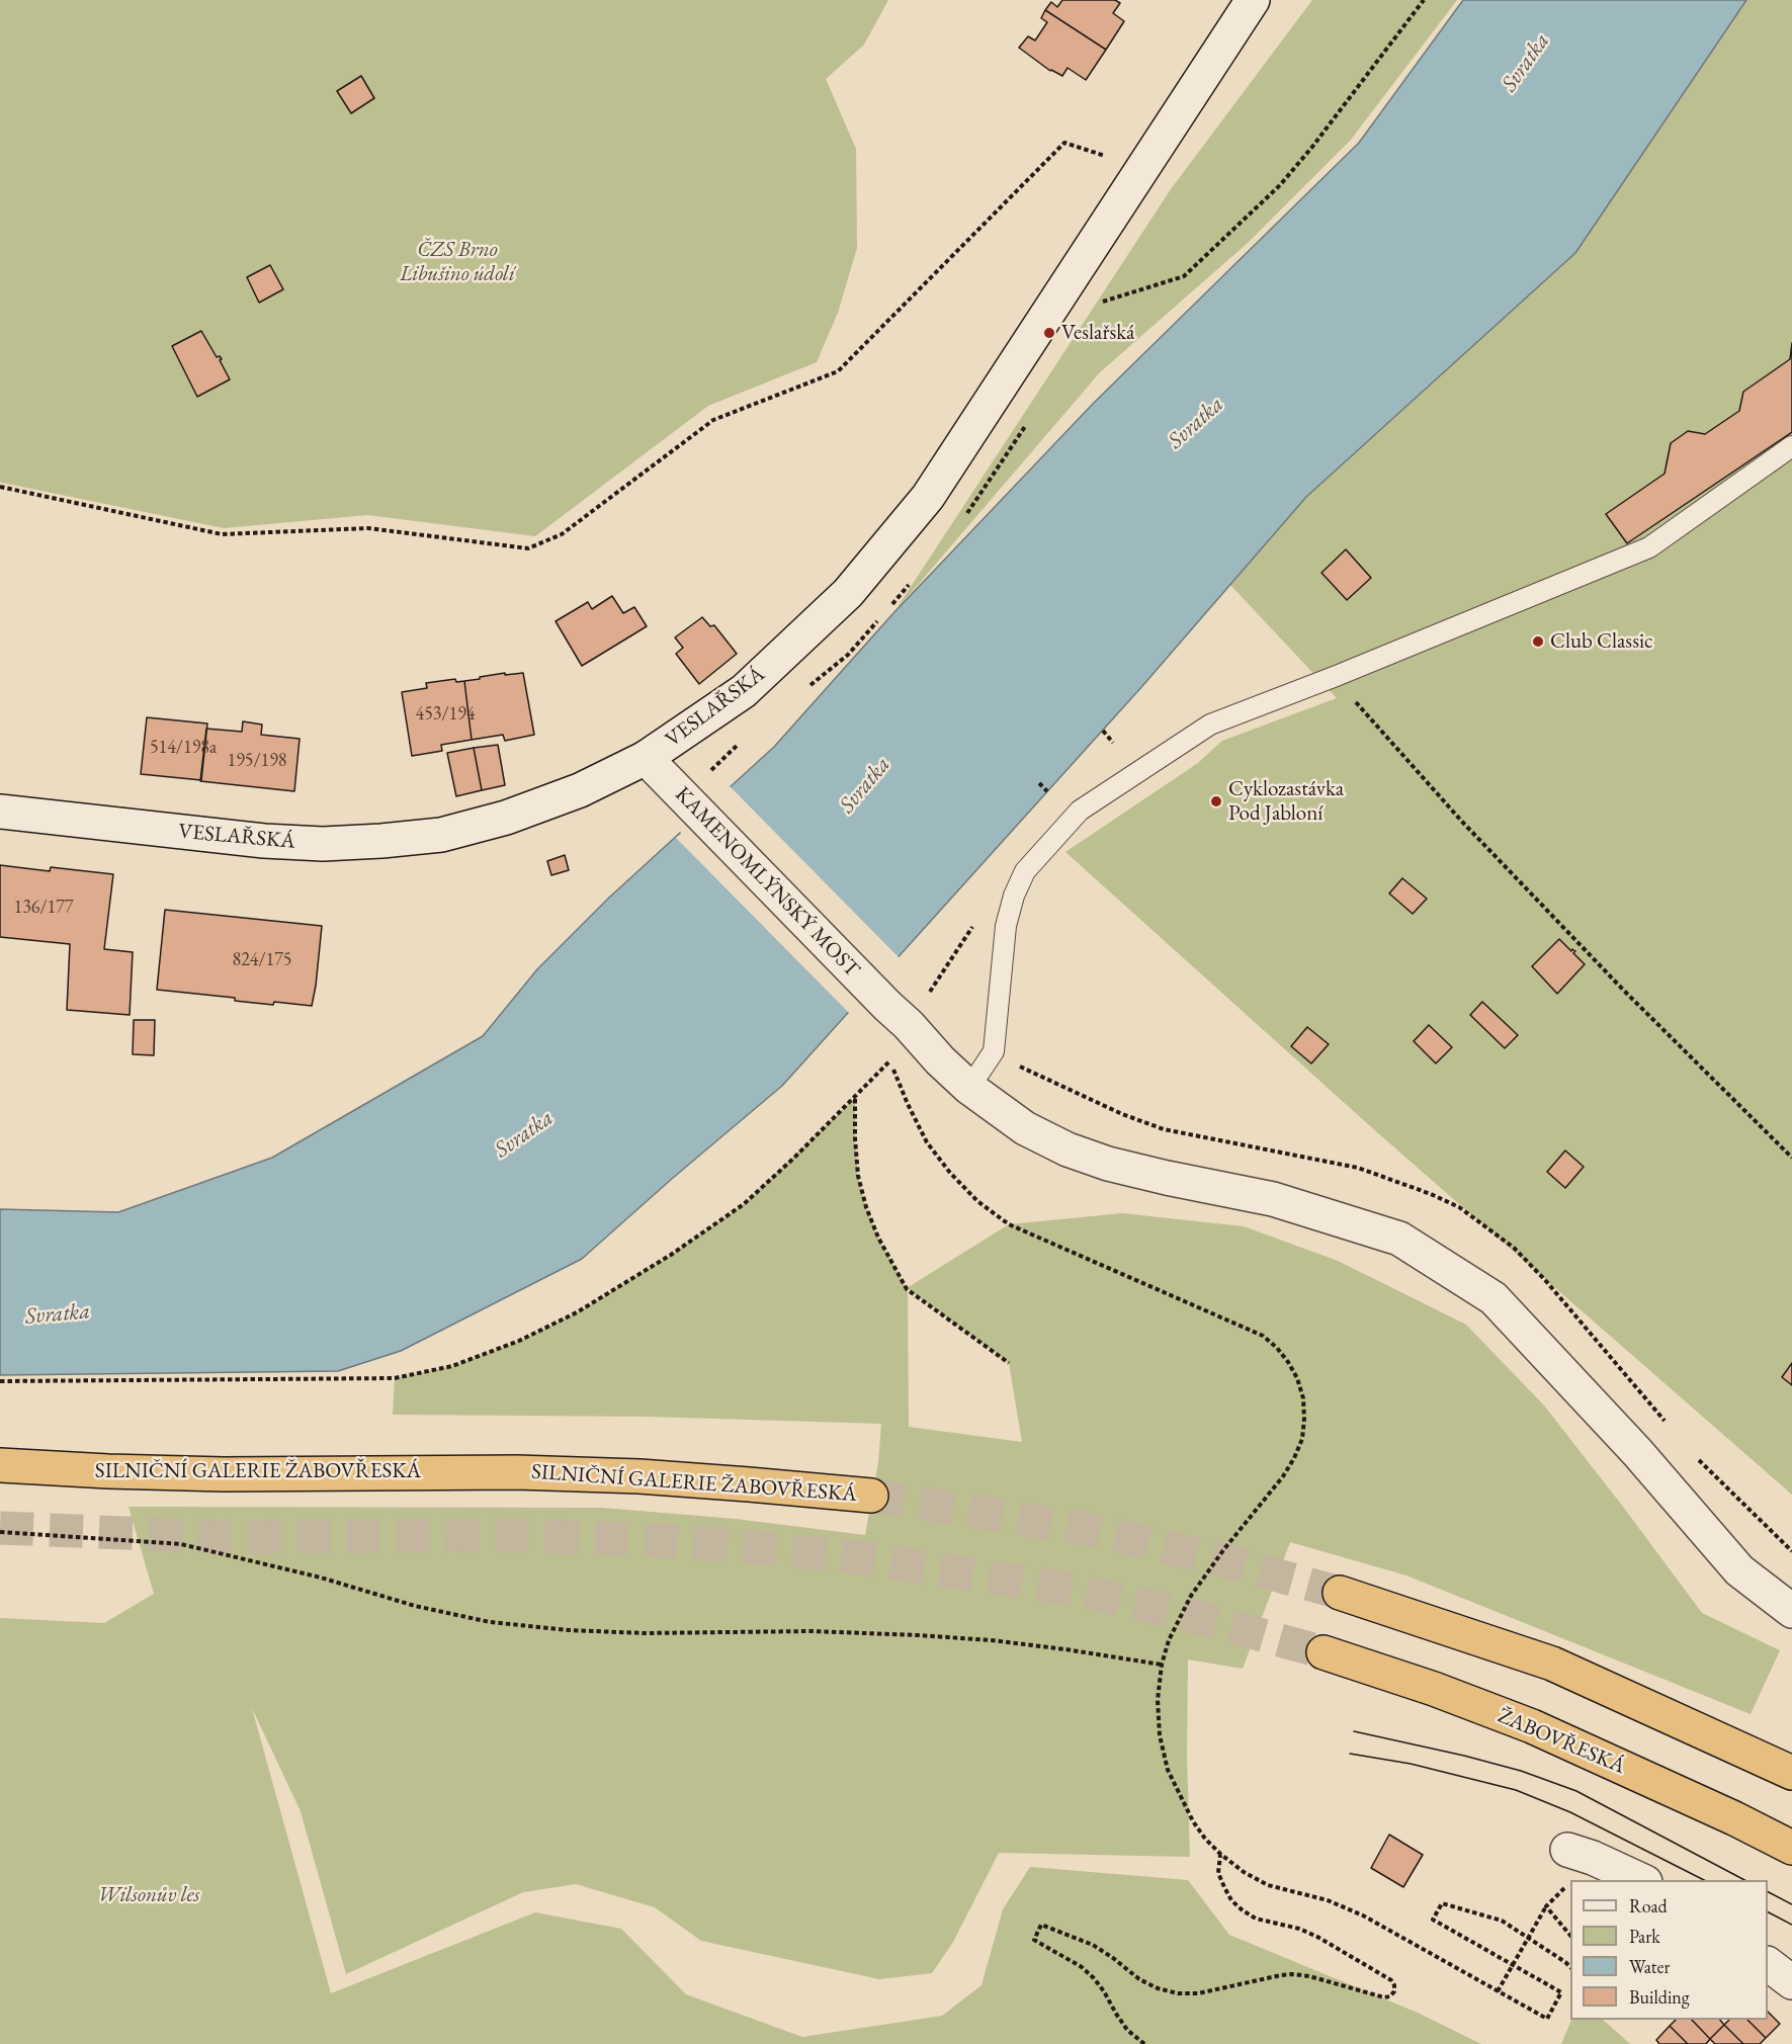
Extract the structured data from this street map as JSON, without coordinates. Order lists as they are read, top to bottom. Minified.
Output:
{"streets":{"highway":["SILNIČNÍ GALERIE ŽABOVŘESKÁ","ŽABOVŘESKÁ"],"street":["VESLAŘSKÁ","KAMENOMLÝNSKÝ MOST"]},"crossings":[["VESLAŘSKÁ","KAMENOMLÝNSKÝ MOST"]],"water":["Svratka"],"parks":["ČZS Brno Libušino údolí","Wilsonův les"],"places":["Veslařská","Club Classic","Cyklozastávka Pod Jabloní"],"house_numbers":["453/194","514/198a","195/198","136/177","824/175"],"legend":["Road","Park","Water","Building"]}
